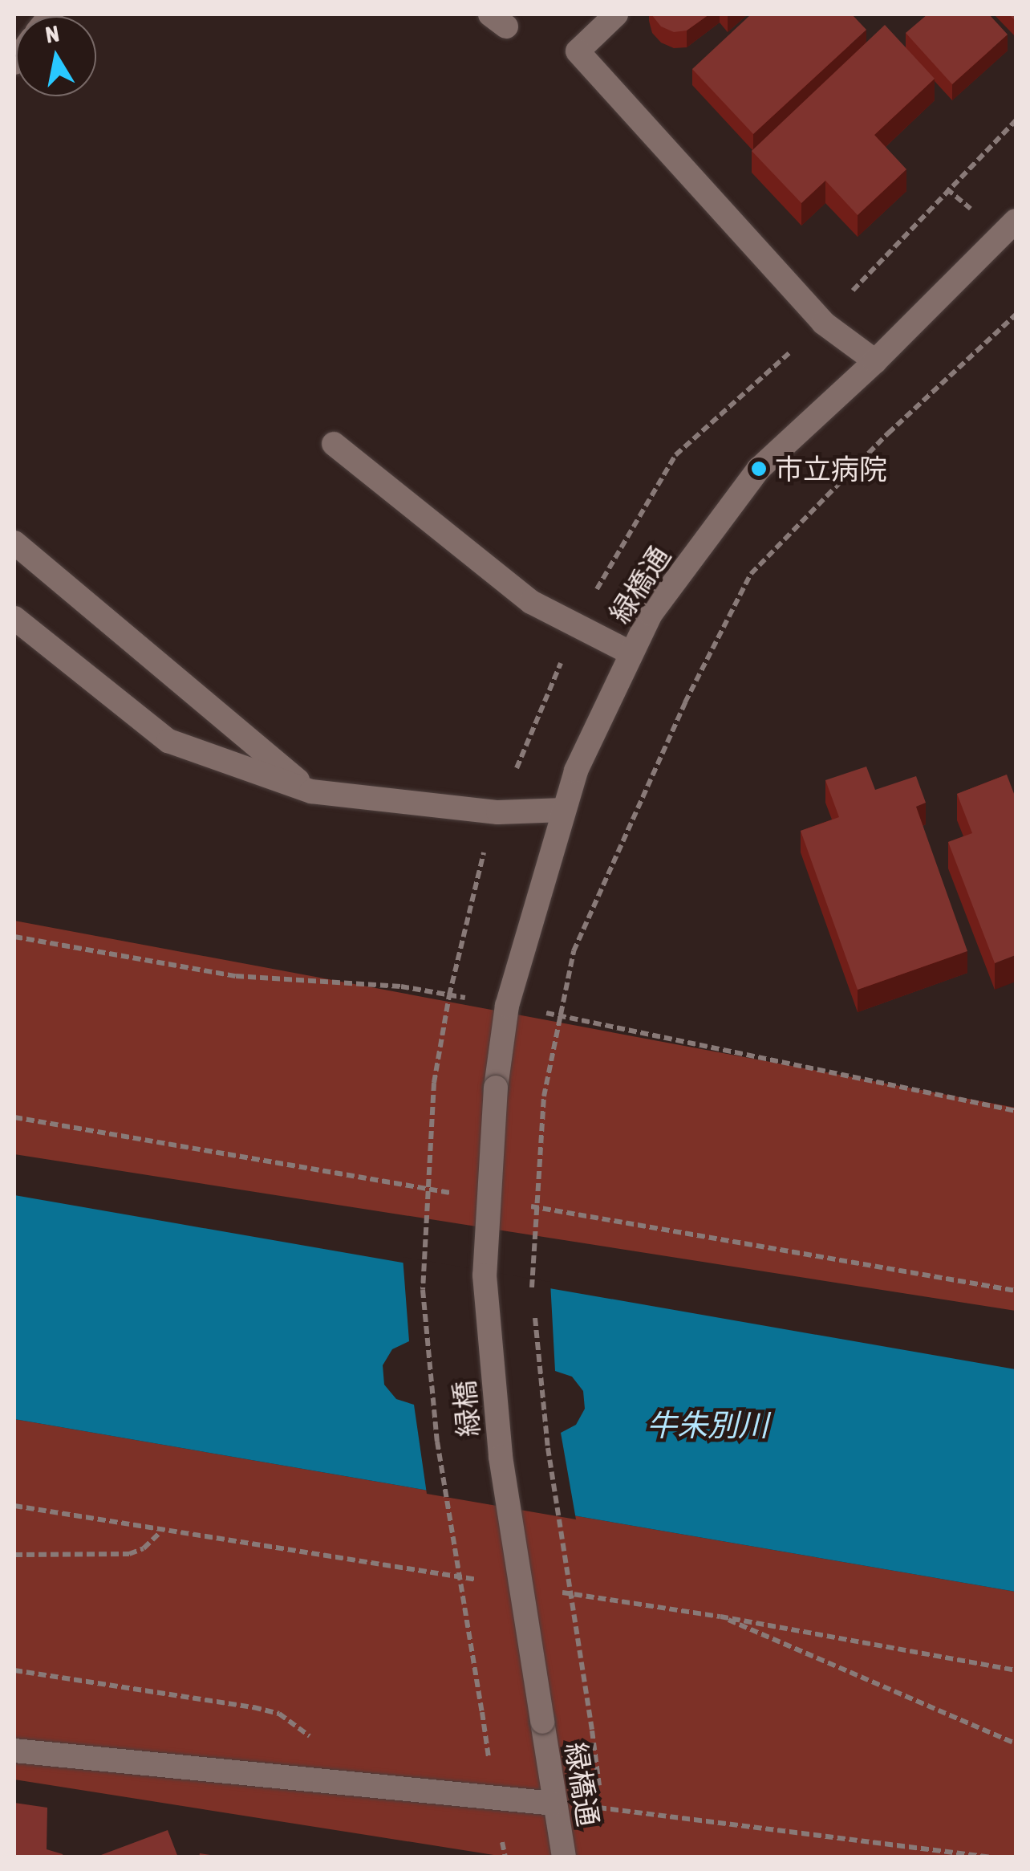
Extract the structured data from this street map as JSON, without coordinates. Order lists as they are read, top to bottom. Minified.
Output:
{"streets":{"street":["緑橋通","緑橋"]},"crossings":[["緑橋通","緑橋"]],"water":["牛朱別川"],"places":["市立病院"],"north":"top"}
